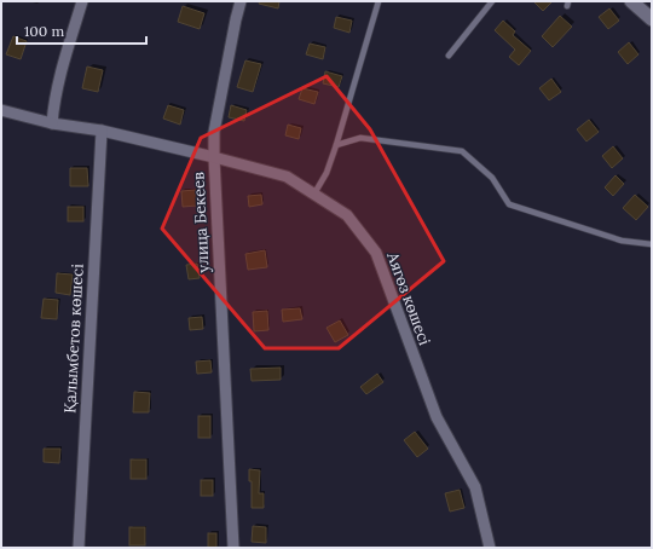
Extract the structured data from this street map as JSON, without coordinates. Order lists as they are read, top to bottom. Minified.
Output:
{"streets":{"street":["улица Бекеев","Аягөз көшесі","Қалымбетов көшесі"]},"crossings":[["улица Бекеев","Аягөз көшесі"],["улица Бекеев","Қалымбетов көшесі"]],"scale_bar":"100 m"}
